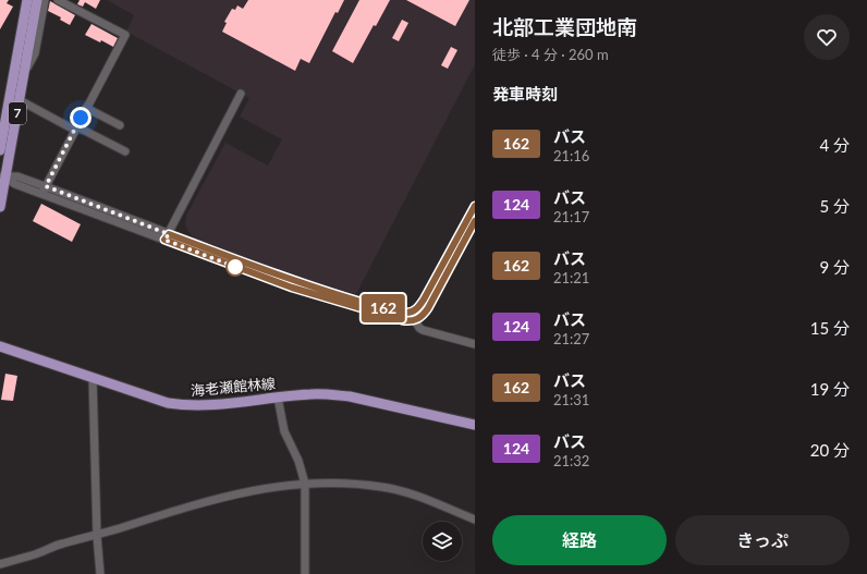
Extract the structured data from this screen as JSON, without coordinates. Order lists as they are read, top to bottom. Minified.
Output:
{"streets":{"main road":["7","海老瀬館林線"]},"lines":["bus line 162"],"page":{"on_map":"162","heading":[["北部工業団地南","徒歩 · 4 分 · 260 m"],"発車時刻"],"list":[{"mark":"162","name":"バス","note":"21:16","value":"4 分"},{"mark":"124","name":"バス","note":"21:17","value":"5 分"},{"mark":"162","name":"バス","note":"21:21","value":"9 分"},{"mark":"124","name":"バス","note":"21:27","value":"15 分"},{"mark":"162","name":"バス","note":"21:31","value":"19 分"},{"mark":"124","name":"バス","note":"21:32","value":"20 分"}],"buttons":["経路","きっぷ"]}}
